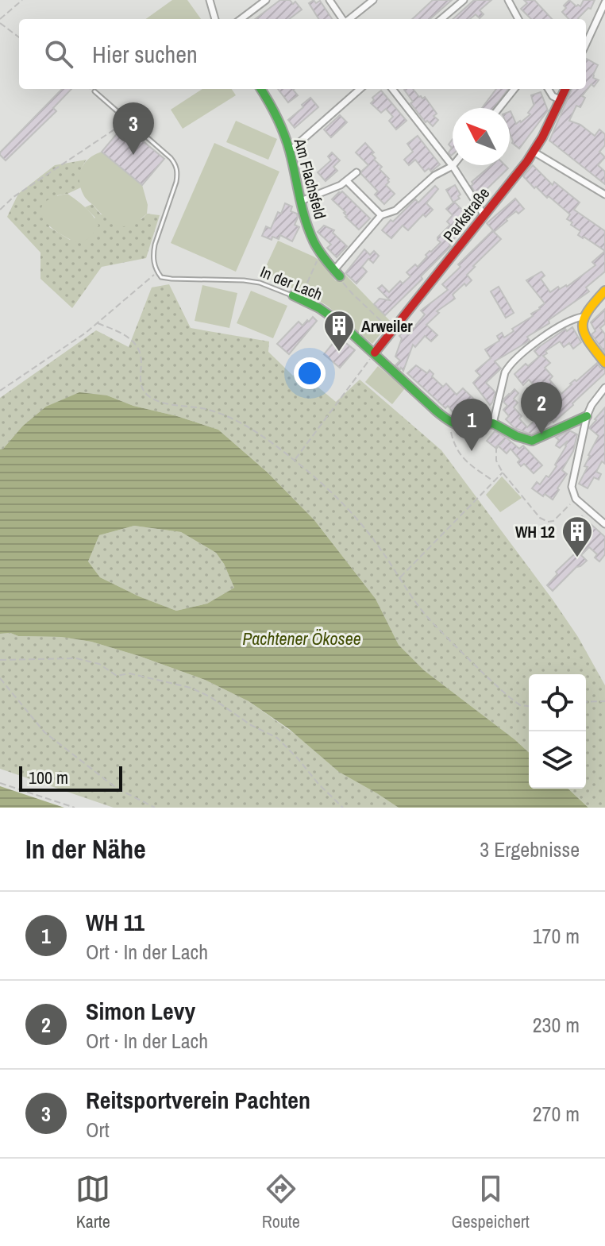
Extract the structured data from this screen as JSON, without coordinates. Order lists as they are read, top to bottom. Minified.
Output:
{"streets":{"street":["Am Flachsfeld","Parkstraße","In der Lach"]},"crossings":[["Parkstraße","In der Lach"]],"water":["Pachtener Ökosee"],"places":{"building":["Arweiler","WH 12"]},"scale_bar":"100 m","north":"top left","page":{"search":"Hier suchen","pins":["3","2","1"],"scale":"100 m","heading":["In der Nähe","3 Ergebnisse"],"list":[{"mark":"1","name":"WH 11","note":"Ort · In der Lach","value":"170 m"},{"mark":"2","name":"Simon Levy","note":"Ort · In der Lach","value":"230 m"},{"mark":"3","name":"Reitsportverein Pachten","note":"Ort","value":"270 m"}],"nav":["Karte","Route","Gespeichert"]}}
